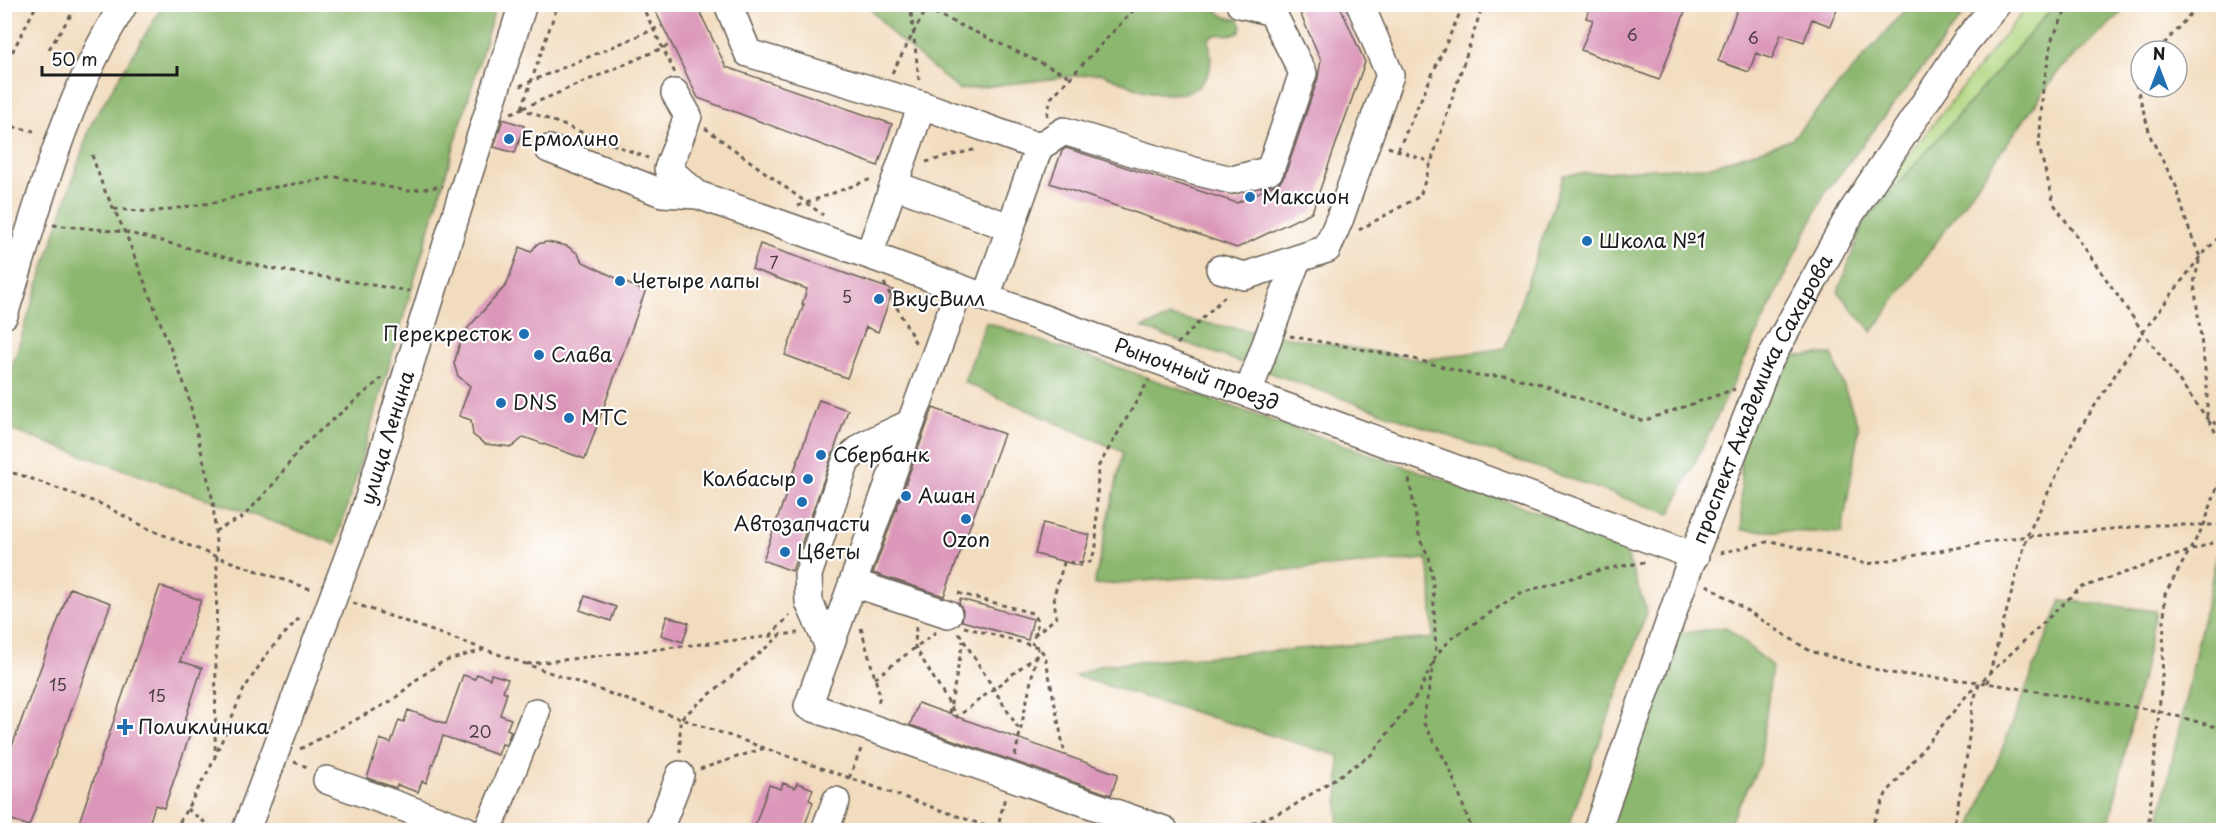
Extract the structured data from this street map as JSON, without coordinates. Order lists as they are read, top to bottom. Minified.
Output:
{"streets":{"street":["Рыночный проезд","проспект Академика Сахарова","улица Ленина"]},"crossings":[["Рыночный проезд","проспект Академика Сахарова"]],"places":{"other":["Ермолино","Максион","Школа №1","Четыре лапы","ВкусВилл","Перекресток","Слава","DNS","МТС","Сбербанк","Колбасыр","Ашан","Автозапчасти","Ozon","Цветы"],"health":["Поликлиника"]},"house_numbers":["6","6","7","5","15","15","20"],"scale_bar":"50 m","north":"top"}
